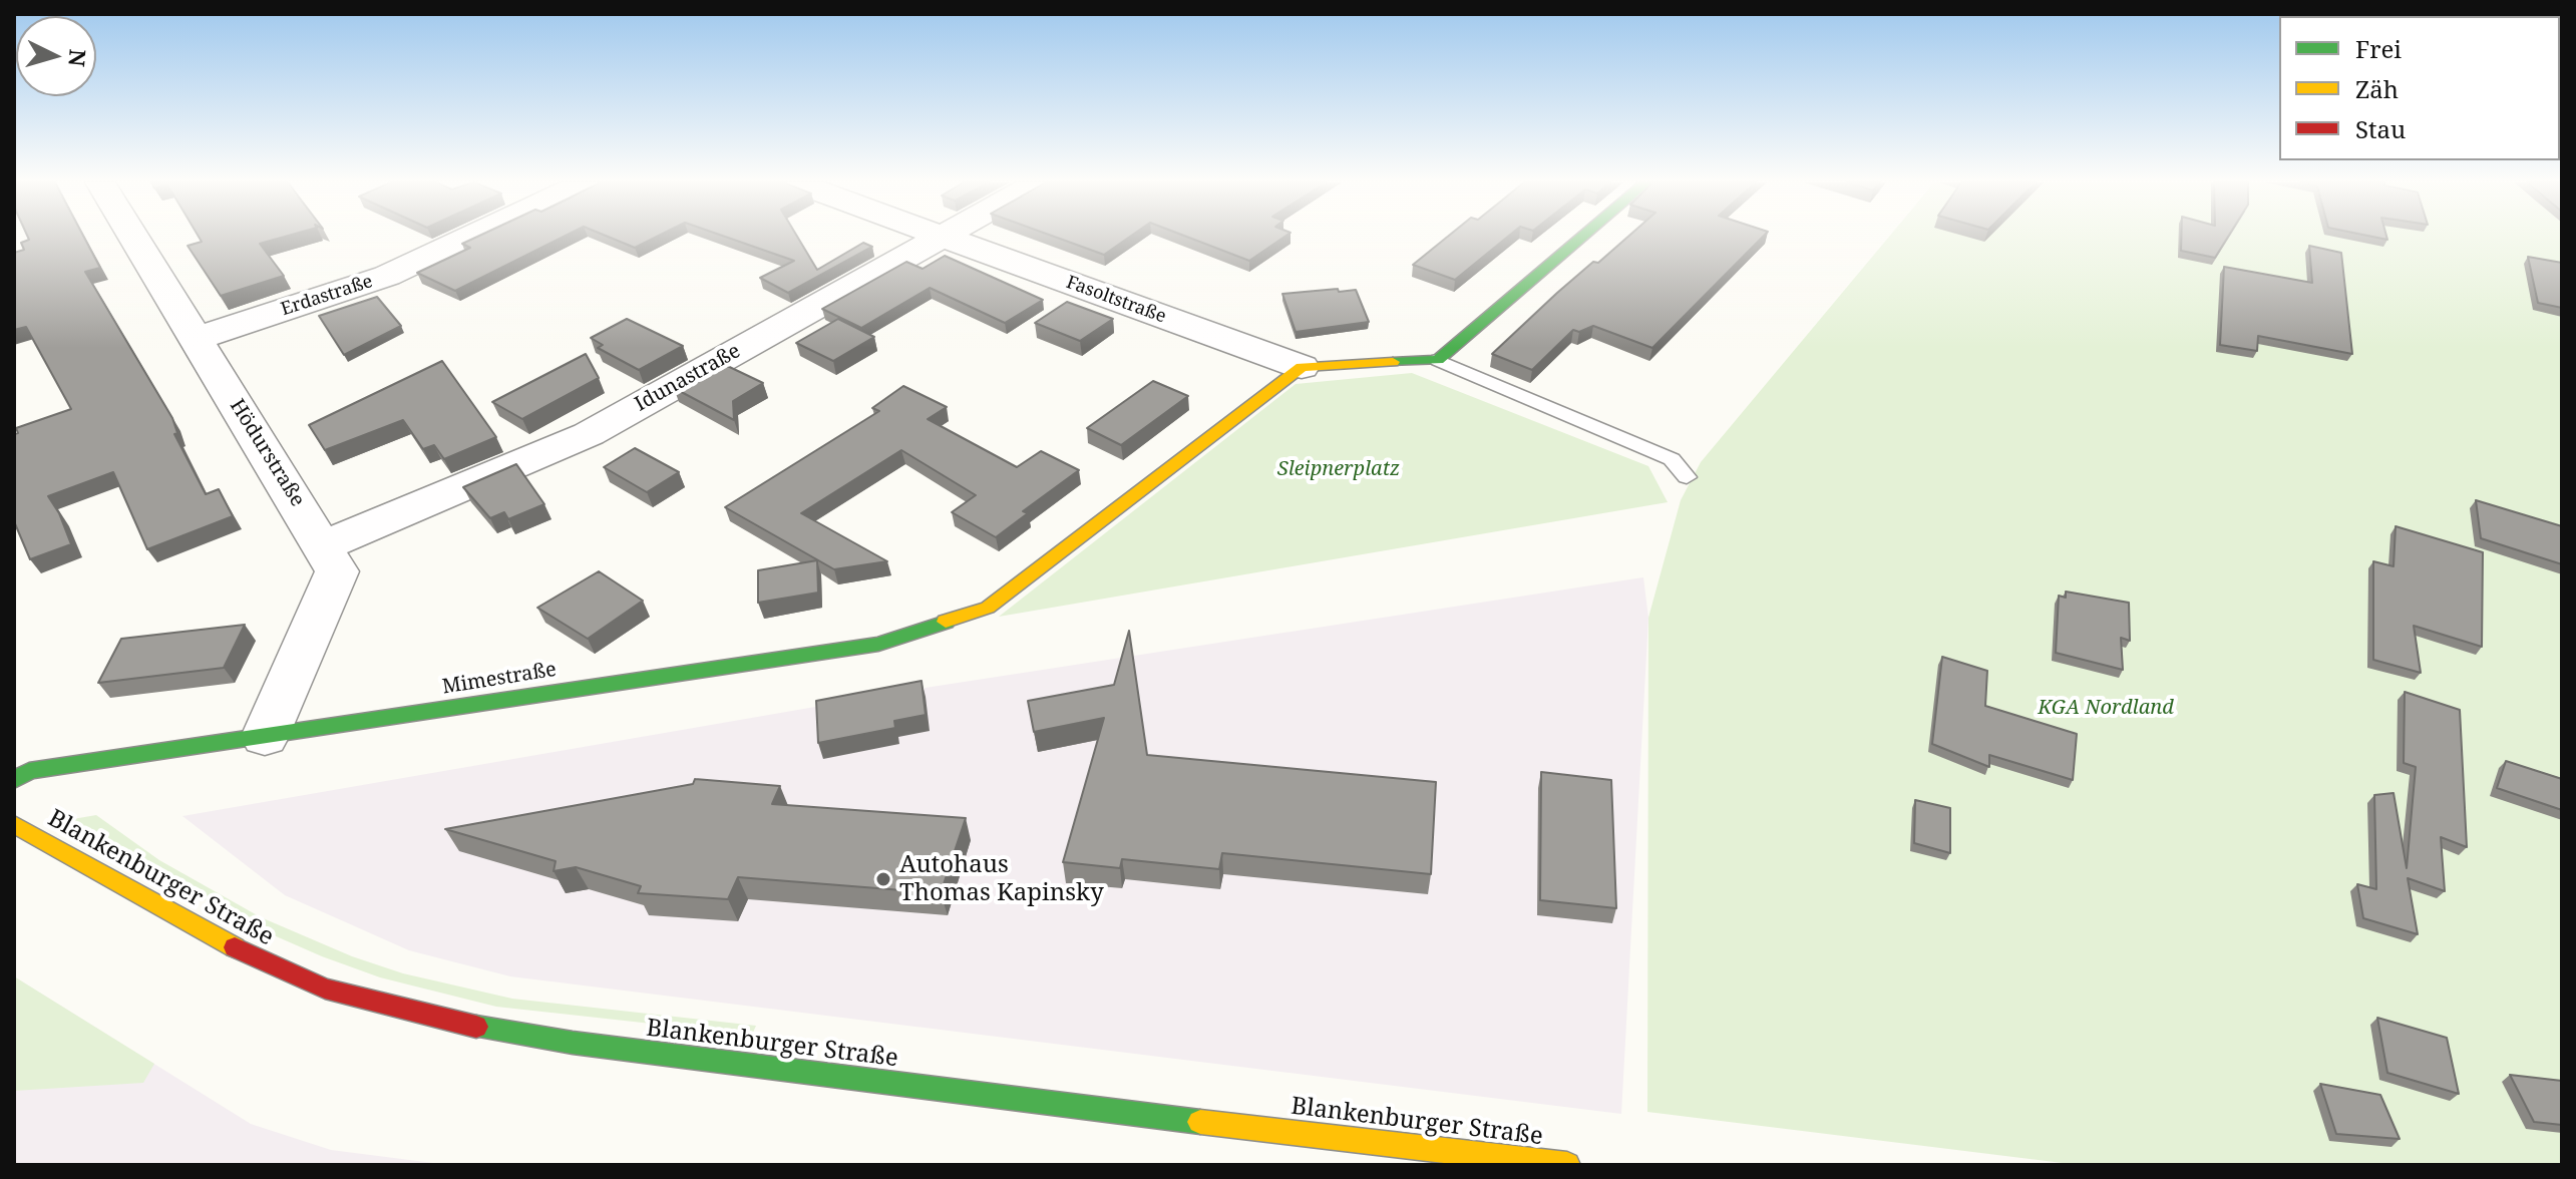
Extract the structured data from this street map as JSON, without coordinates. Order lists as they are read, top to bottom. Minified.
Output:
{"streets":{"street":["Erdastraße","Fasoltstraße","Idunastraße","Hödurstraße","Mimestraße","Blankenburger Straße"]},"crossings":[["Erdastraße","Hödurstraße"],["Fasoltstraße","Mimestraße"],["Idunastraße","Hödurstraße"],["Hödurstraße","Mimestraße"]],"parks":["Sleipnerplatz","KGA Nordland"],"places":["Autohaus Thomas Kapinsky"],"legend":["Frei","Zäh","Stau"],"north":"right"}
